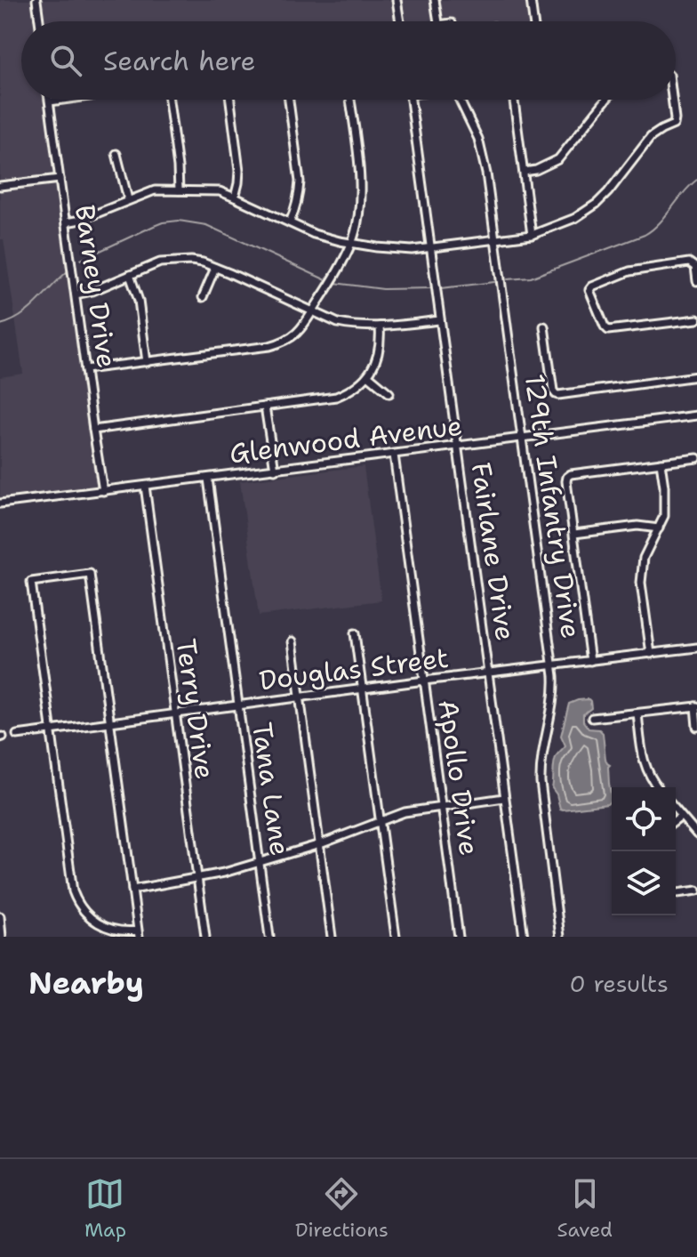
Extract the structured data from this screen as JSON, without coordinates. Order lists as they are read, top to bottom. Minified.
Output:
{"streets":{"street":["Barney Drive","Glenwood Avenue","129th Infantry Drive","Fairlane Drive","Douglas Street","Terry Drive","Apollo Drive","Tana Lane"]},"crossings":[["Barney Drive","Glenwood Avenue"],["Glenwood Avenue","129th Infantry Drive"],["Glenwood Avenue","Fairlane Drive"],["Glenwood Avenue","Terry Drive"],["Glenwood Avenue","Apollo Drive"],["Glenwood Avenue","Tana Lane"],["129th Infantry Drive","Douglas Street"],["Fairlane Drive","Douglas Street"],["Douglas Street","Terry Drive"],["Douglas Street","Apollo Drive"],["Douglas Street","Tana Lane"]],"page":{"search":"Search here","heading":["Nearby","0 results"],"nav":["Map","Directions","Saved"]}}
